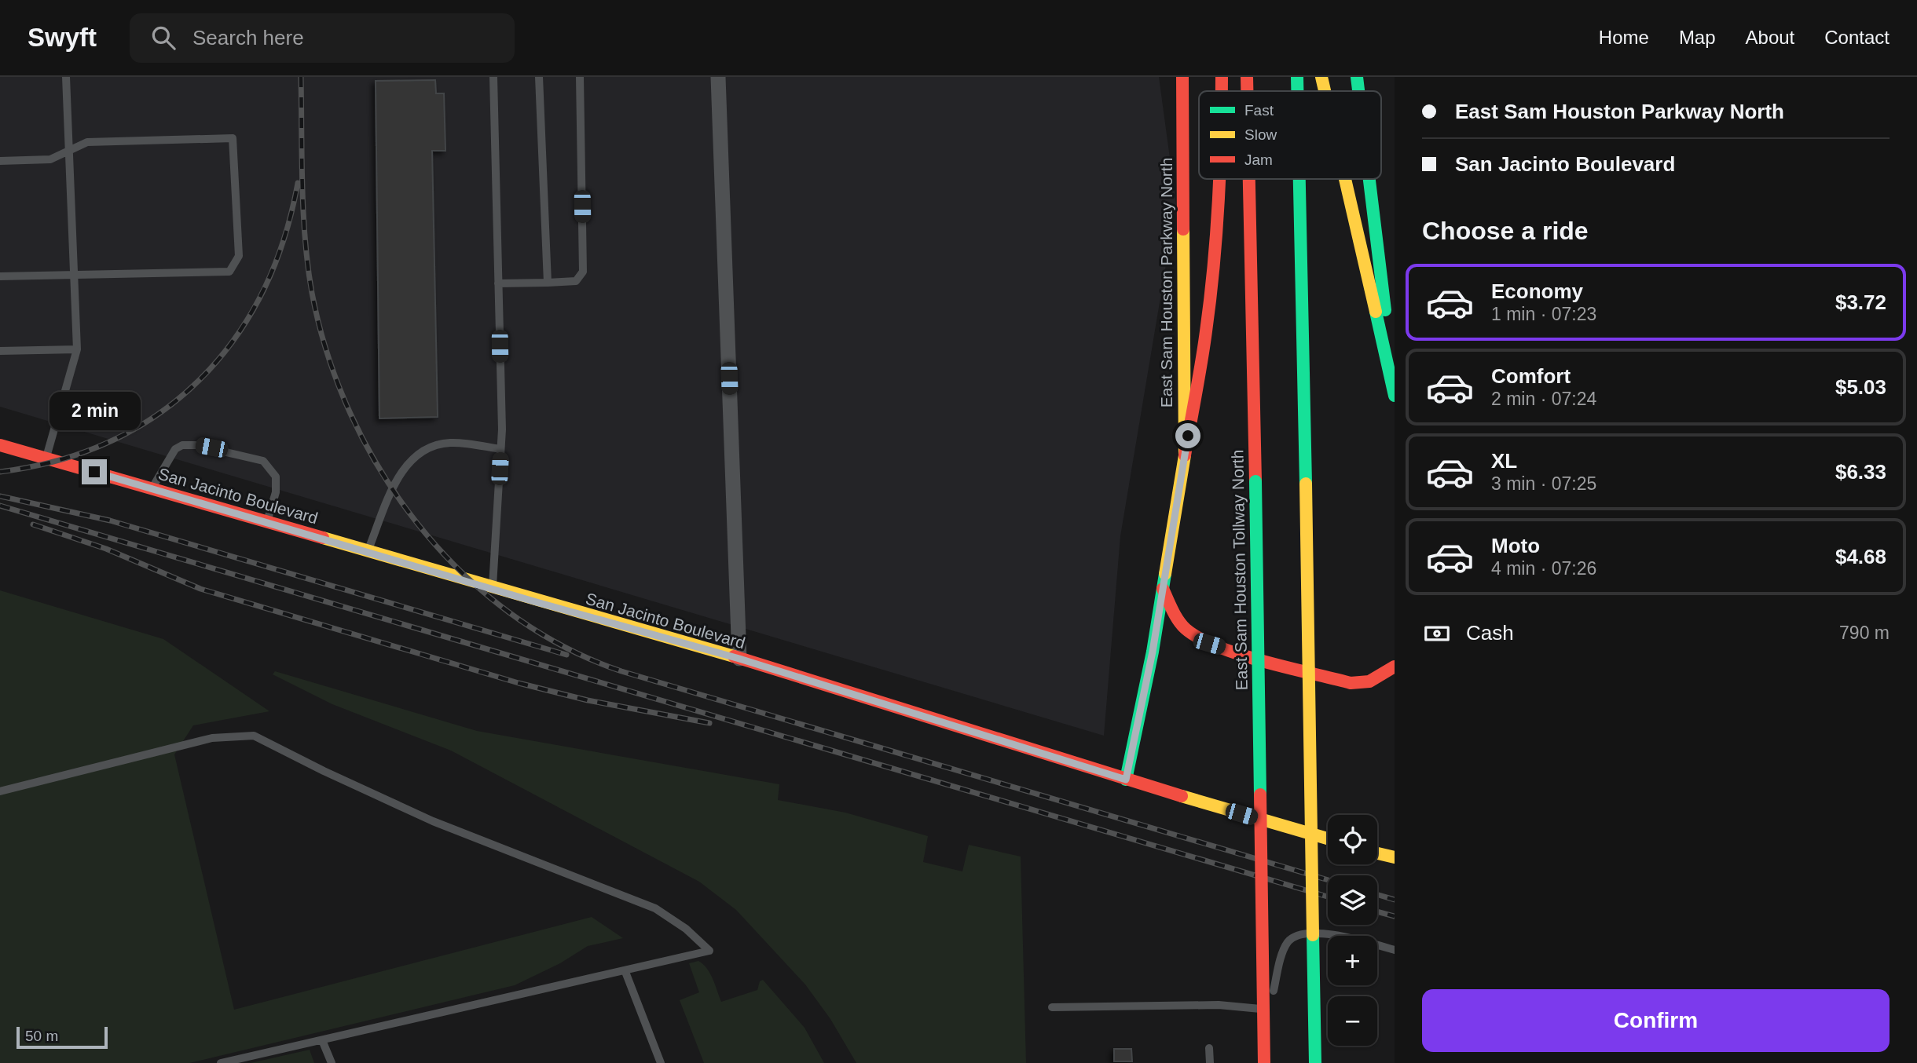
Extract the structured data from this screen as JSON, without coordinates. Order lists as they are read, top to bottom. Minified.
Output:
{"streets":{"main road":["East Sam Houston Parkway North","San Jacinto Boulevard","East Sam Houston Tollway North"]},"crossings":[["East Sam Houston Parkway North","San Jacinto Boulevard"]],"legend":["Fast","Slow","Jam"],"scale_bar":"50 m","page":{"header":"Swyft","search":"Search here","nav":["Home","Map","About","Contact"],"banner":["East Sam Houston Parkway North","San Jacinto Boulevard"],"heading":"Choose a ride","list":[{"name":"Economy","note":"1 min · 07:23","value":"$3.72"},{"name":"Comfort","note":"2 min · 07:24","value":"$5.03"},{"name":"XL","note":"3 min · 07:25","value":"$6.33"},{"name":"Moto","note":"4 min · 07:26","value":"$4.68"}],"bubble":"2 min","pay":["Cash","790 m"],"map_buttons":["+","−"],"buttons":"Confirm","scale":"50 m"}}
